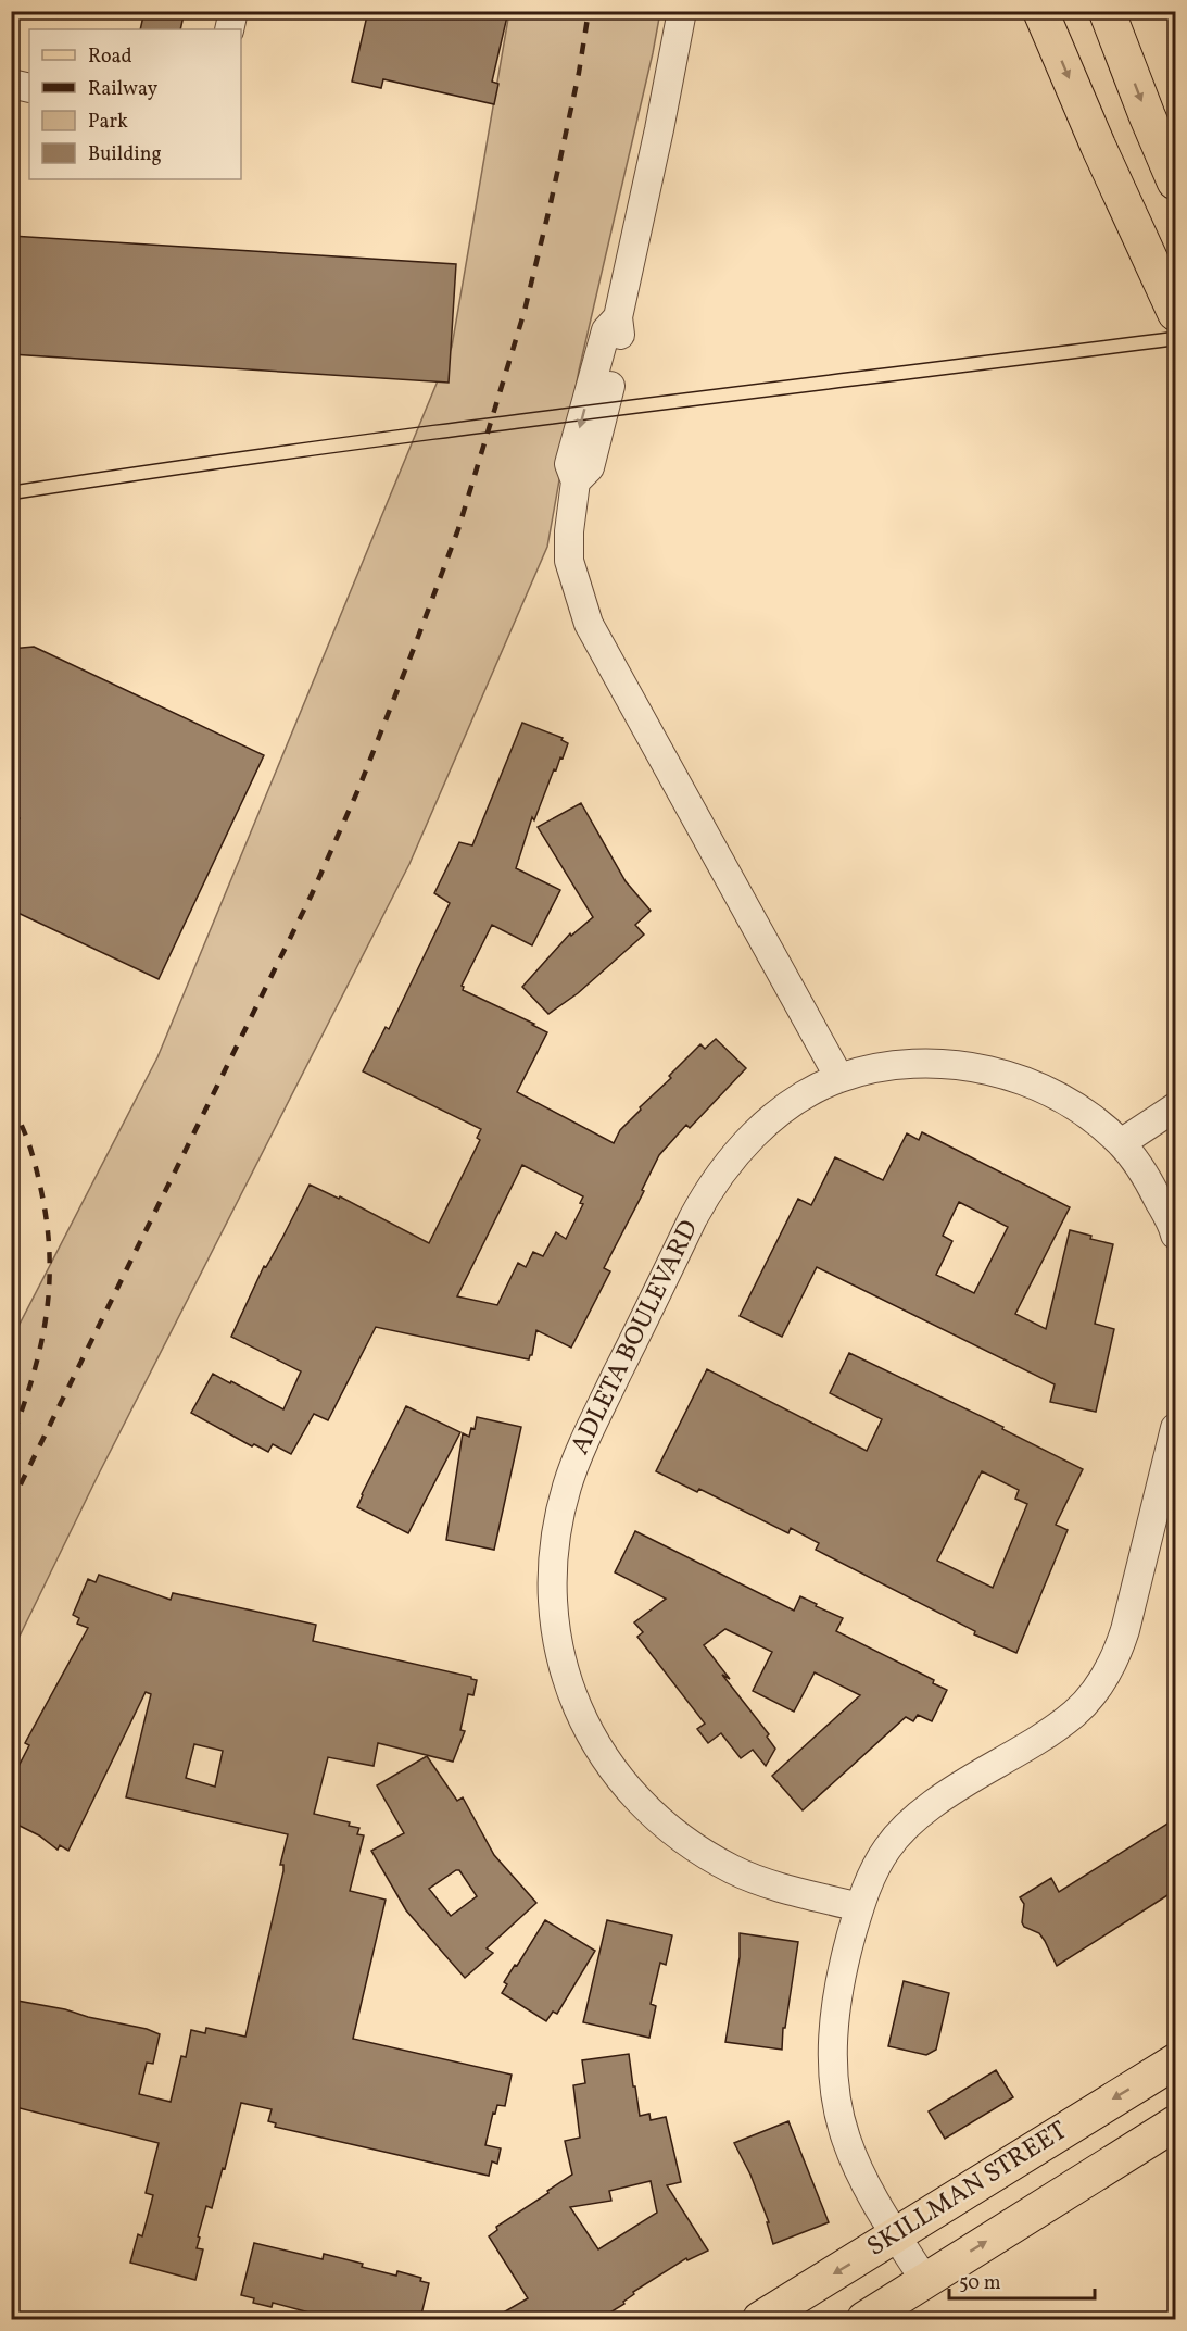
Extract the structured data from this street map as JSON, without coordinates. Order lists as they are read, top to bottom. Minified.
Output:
{"streets":{"main road":["SKILLMAN STREET"],"street":["ADLETA BOULEVARD"]},"legend":["Road","Railway","Park","Building"],"scale_bar":"50 m"}
